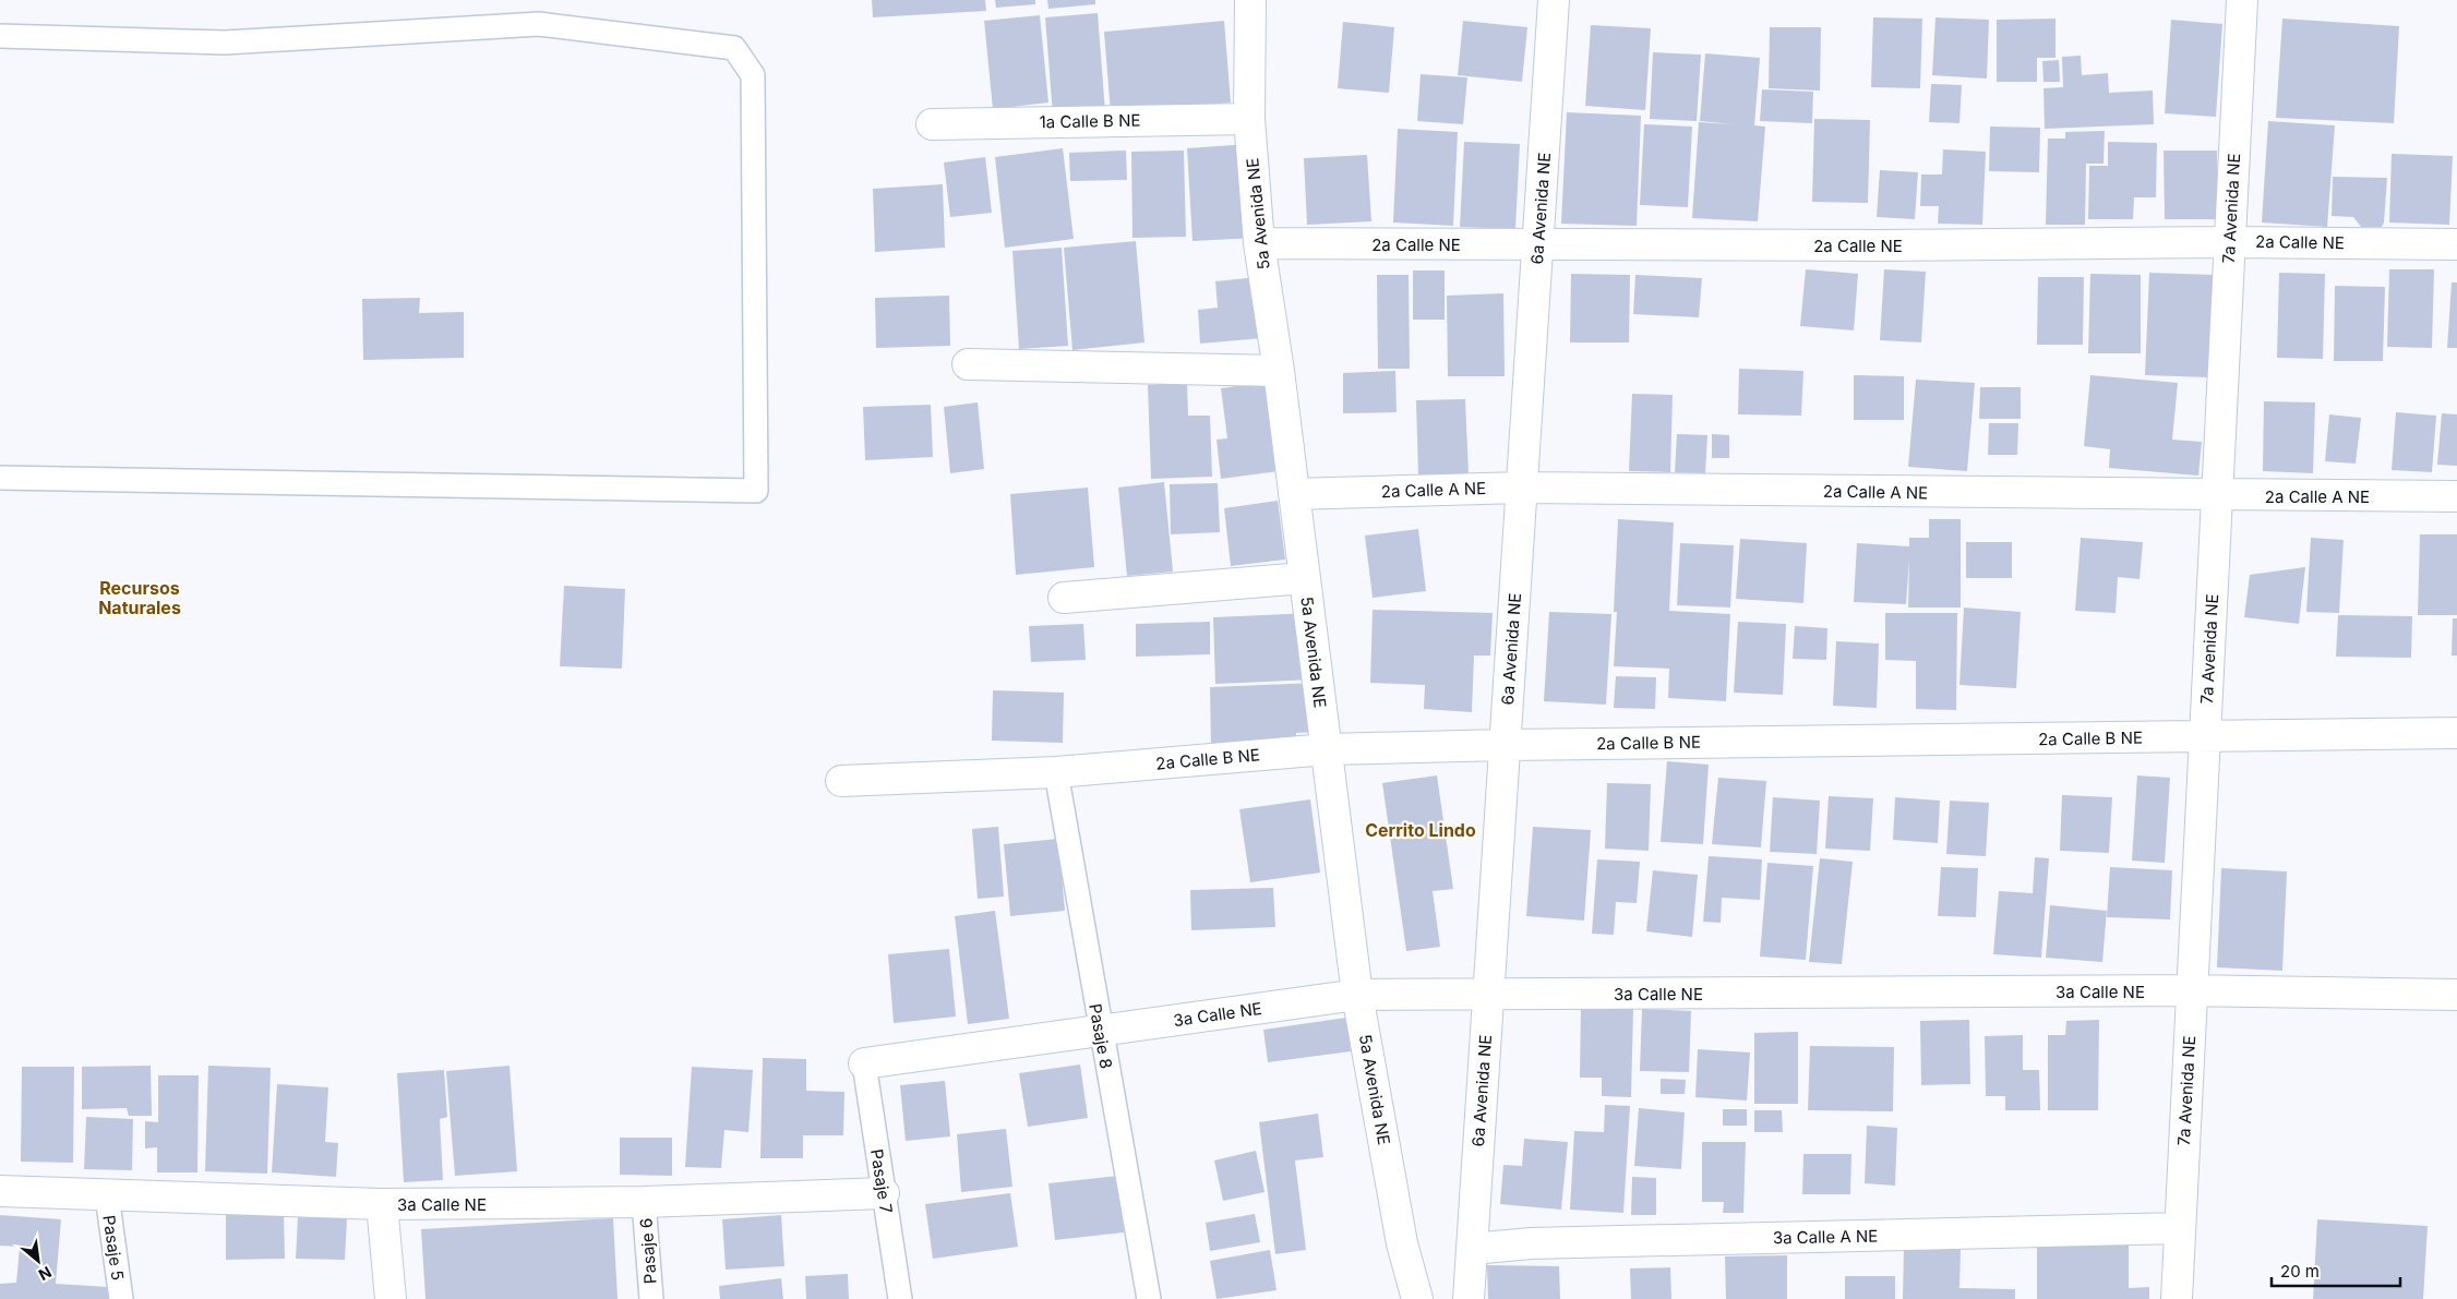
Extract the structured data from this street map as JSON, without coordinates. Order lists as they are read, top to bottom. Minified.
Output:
{"streets":{"street":["1a Calle B NE","6a Avenida NE","7a Avenida NE","5a Avenida NE","2a Calle NE","2a Calle A NE","2a Calle B NE","3a Calle NE","3a Calle A NE"],"lane":["Pasaje 8","Pasaje 7","Pasaje 5","Pasaje 6"]},"crossings":[["1a Calle B NE","5a Avenida NE"],["6a Avenida NE","2a Calle NE"],["6a Avenida NE","2a Calle A NE"],["6a Avenida NE","2a Calle B NE"],["6a Avenida NE","3a Calle NE"],["6a Avenida NE","3a Calle A NE"],["7a Avenida NE","2a Calle NE"],["7a Avenida NE","2a Calle A NE"],["7a Avenida NE","2a Calle B NE"],["7a Avenida NE","3a Calle NE"],["7a Avenida NE","3a Calle A NE"],["5a Avenida NE","2a Calle NE"],["5a Avenida NE","2a Calle A NE"],["5a Avenida NE","2a Calle B NE"],["5a Avenida NE","3a Calle NE"],["2a Calle B NE","Pasaje 8"],["3a Calle NE","Pasaje 8"],["3a Calle NE","Pasaje 7"],["3a Calle NE","Pasaje 5"],["3a Calle NE","Pasaje 6"]],"districts":["Recursos Naturales","Cerrito Lindo"],"scale_bar":"20 m","north":"bottom right"}
